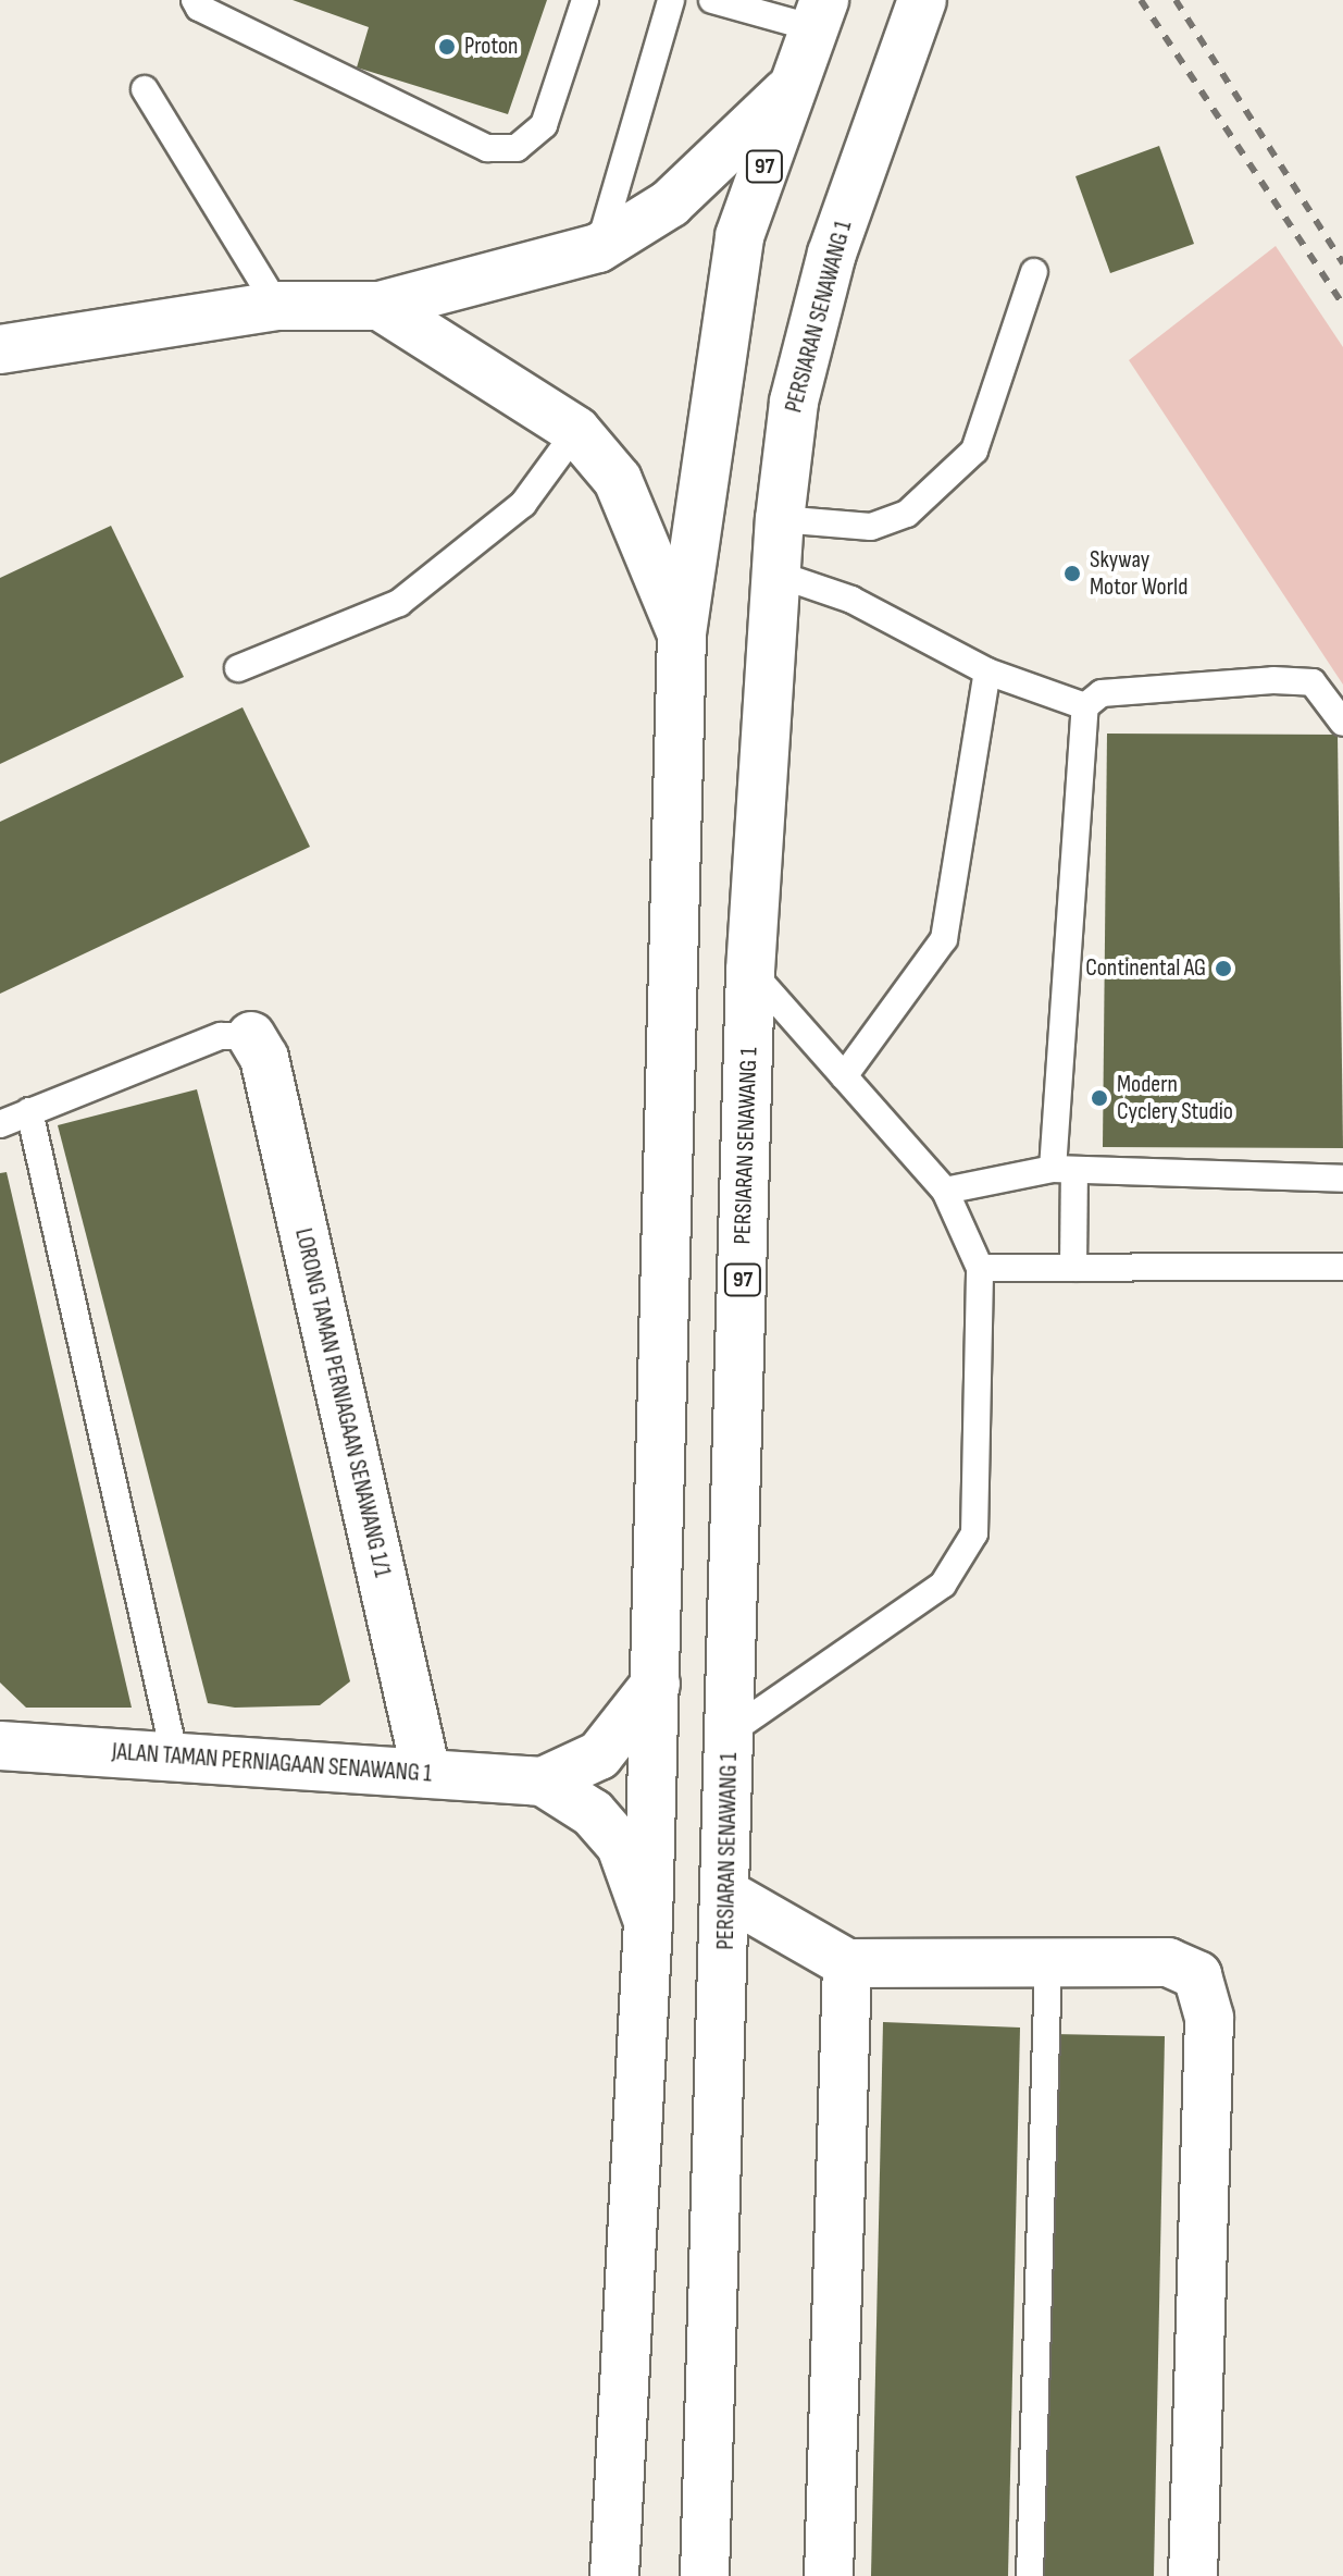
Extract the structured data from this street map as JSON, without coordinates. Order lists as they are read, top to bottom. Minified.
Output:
{"streets":{"main road":["97","PERSIARAN SENAWANG 1","LORONG TAMAN PERNIAGAAN SENAWANG 1/1","JALAN TAMAN PERNIAGAAN SENAWANG 1"]},"crossings":[["LORONG TAMAN PERNIAGAAN SENAWANG 1/1","JALAN TAMAN PERNIAGAAN SENAWANG 1"]],"places":["Proton","Skyway Motor World","Continental AG","Modern Cyclery Studio"]}
